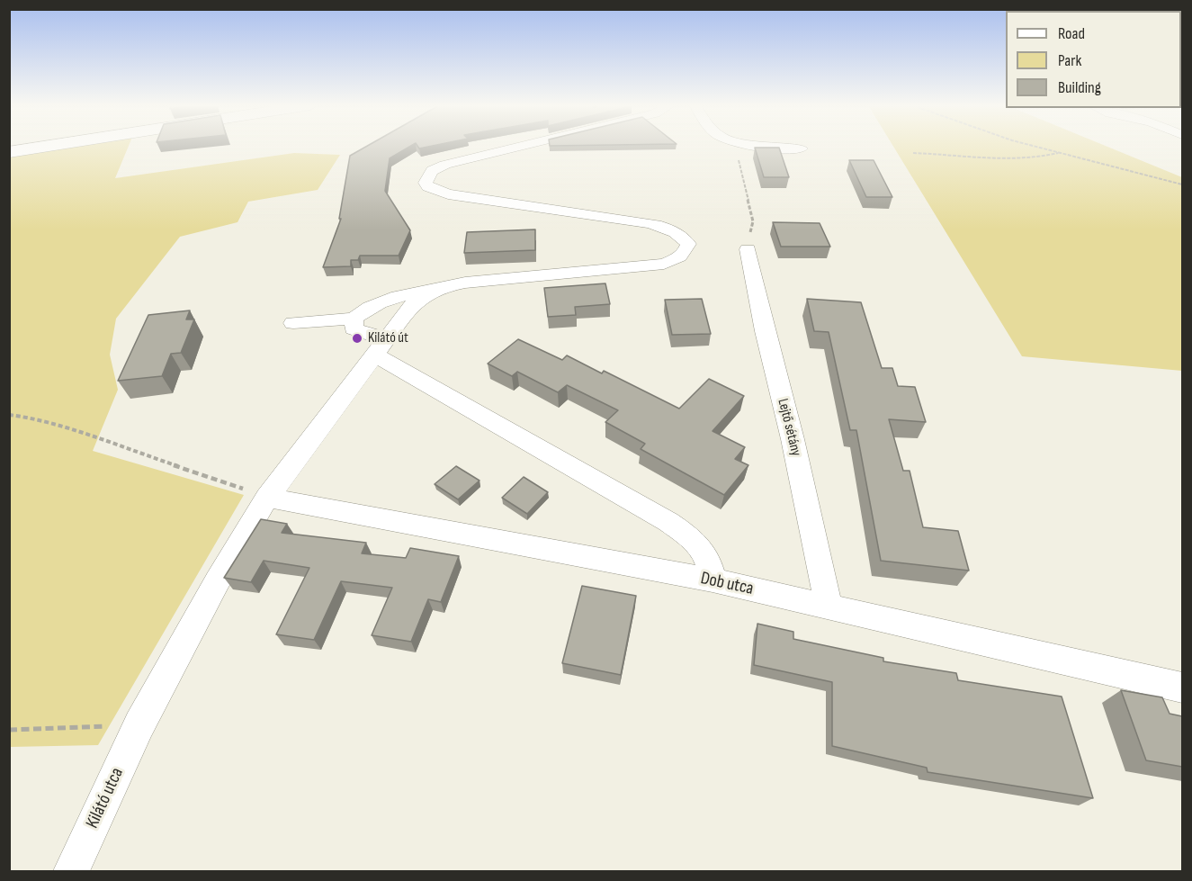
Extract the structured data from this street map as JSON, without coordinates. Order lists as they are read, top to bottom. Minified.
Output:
{"streets":{"street":["Lejtő sétány","Dob utca","Kilátó utca"]},"crossings":[["Lejtő sétány","Dob utca"]],"places":["Kilátó út"],"legend":["Road","Park","Building"]}
